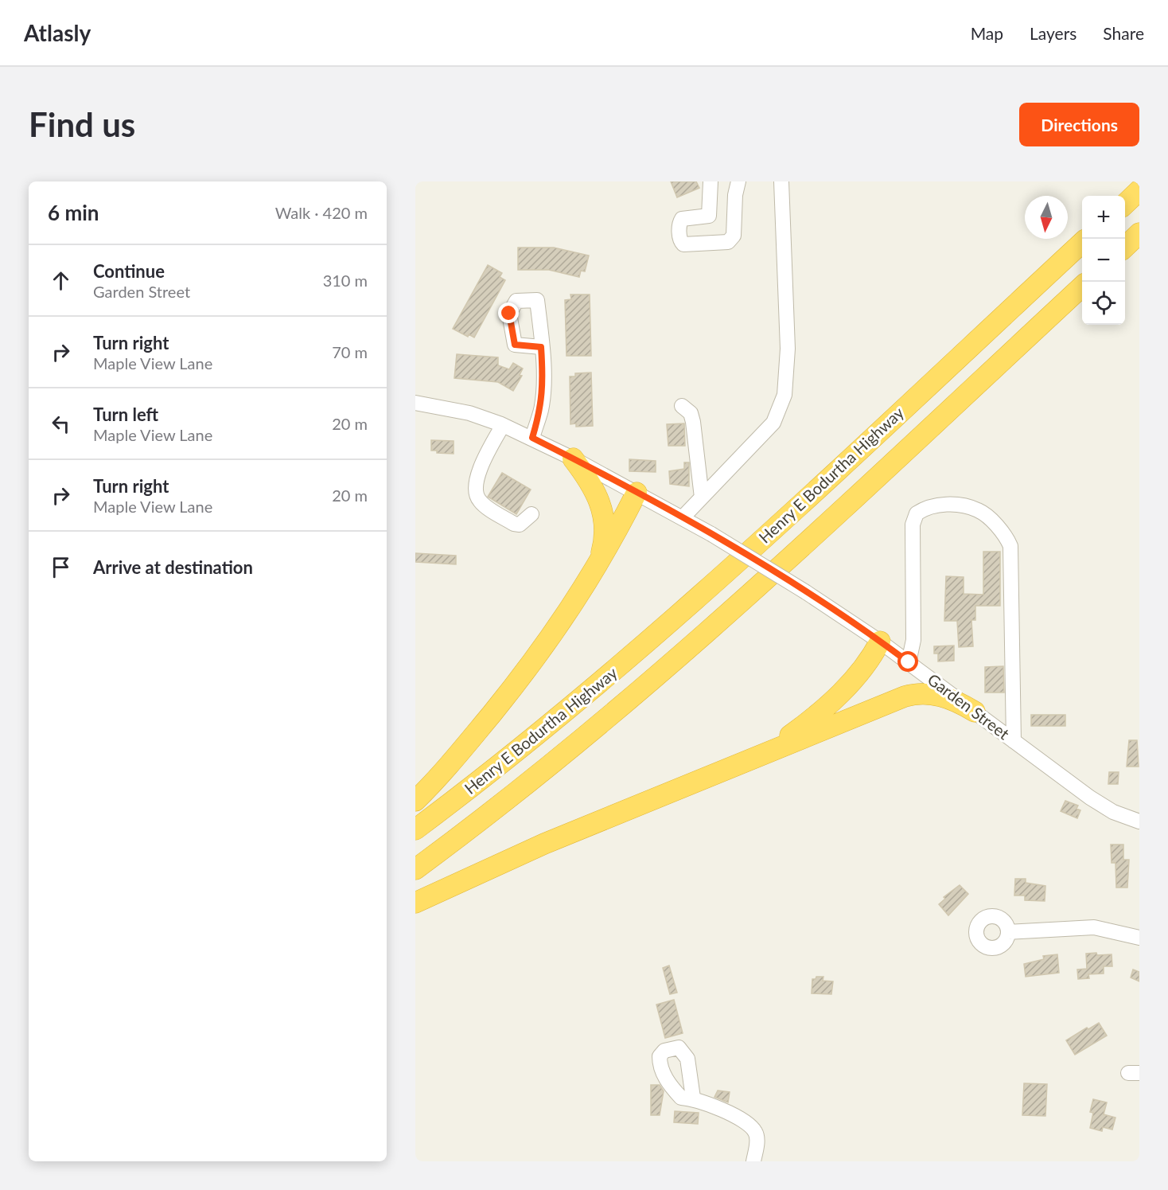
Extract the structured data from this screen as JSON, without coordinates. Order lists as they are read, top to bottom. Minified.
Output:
{"streets":{"highway":["Henry E Bodurtha Highway"],"street":["Garden Street"]},"north":"bottom","page":{"header":"Atlasly","nav":["Map","Layers","Share"],"buttons":"Directions","title":"Find us","heading":["6 min","Walk · 420 m"],"map_buttons":["+","−"],"list":[["Continue","Garden Street","310 m"],["Turn right","Maple View Lane","70 m"],["Turn left","Maple View Lane","20 m"],["Turn right","Maple View Lane","20 m"],"Arrive at destination"]}}
